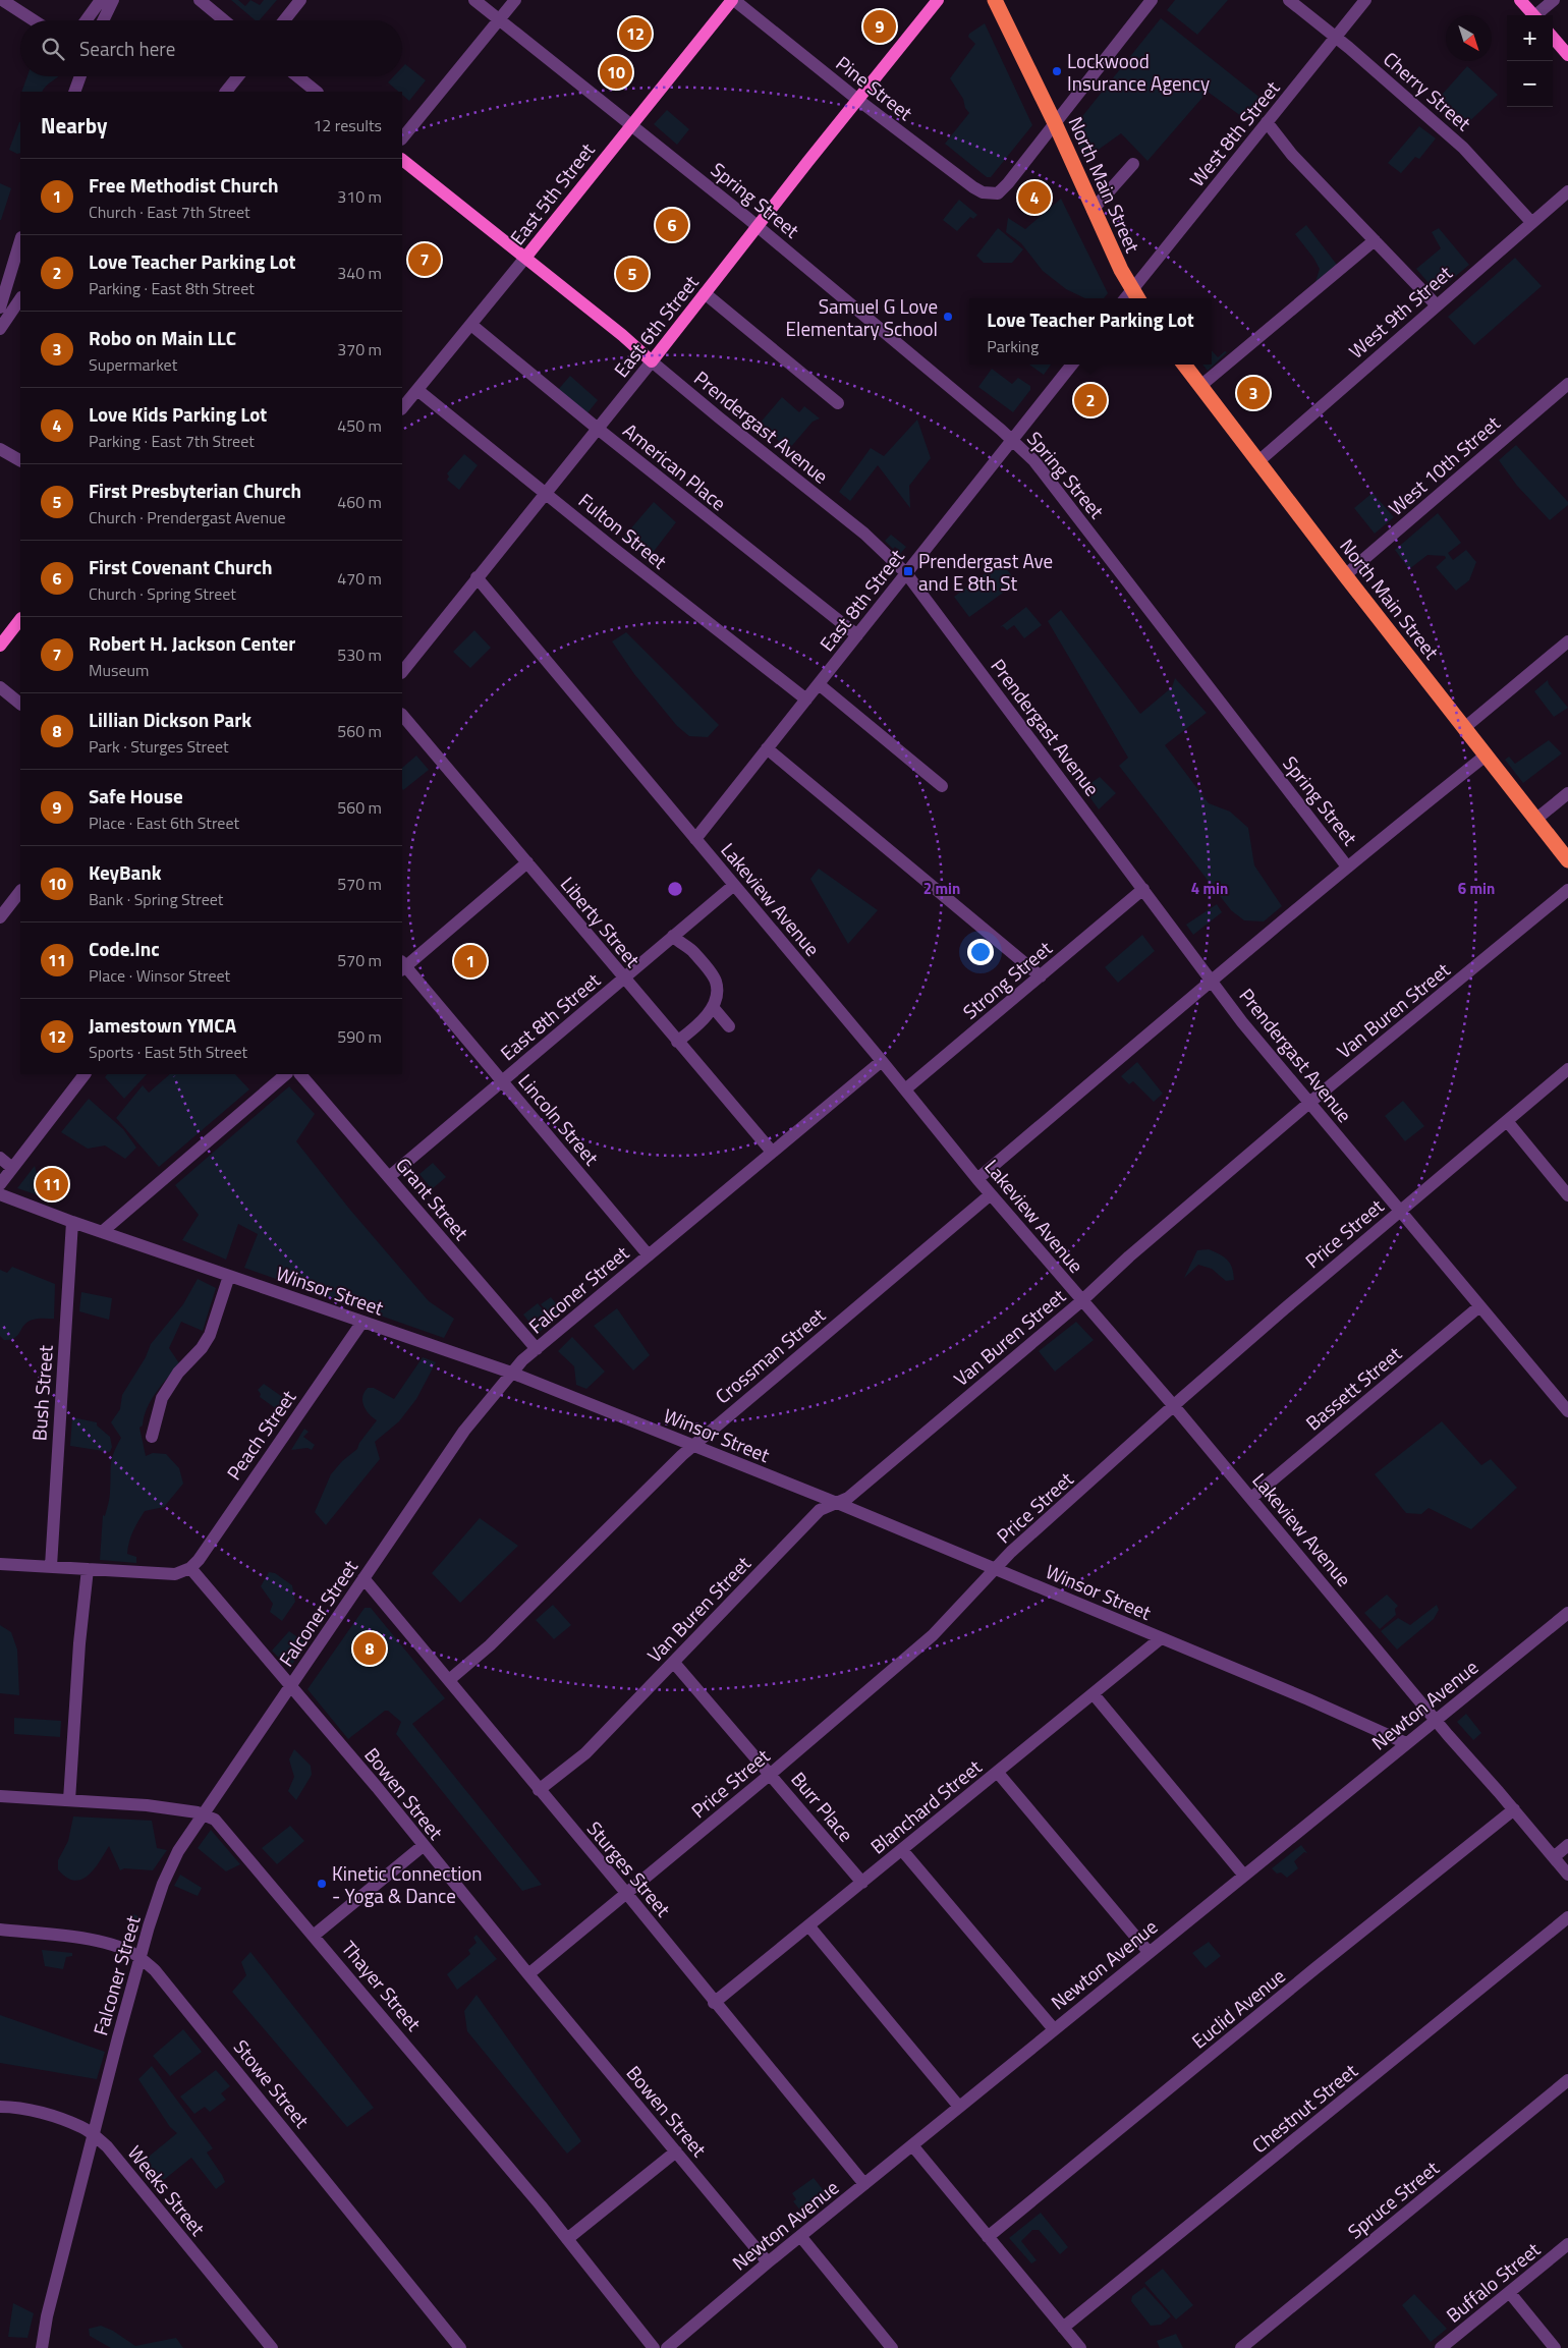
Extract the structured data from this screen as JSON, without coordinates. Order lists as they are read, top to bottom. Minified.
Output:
{"streets":{"highway":["North Main Street"],"main road":["East 5th Street","East 6th Street","Prendergast Avenue"],"street":["Pine Street","Cherry Street","West 8th Street","Spring Street","West 9th Street","West 10th Street","American Place","Fulton Street","East 8th Street","Lakeview Avenue","Liberty Street","Strong Street","Van Buren Street","Lincoln Street","Grant Street","Price Street","Falconer Street","Winsor Street","Crossman Street","Bassett Street","Bush Street","Peach Street","Newton Avenue","Bowen Street","Burr Place","Blanchard Street","Sturges Street","Thayer Street","Euclid Avenue","Stowe Street","Chestnut Street","Weeks Street","Spruce Street","Buffalo Street"]},"crossings":[["Pine Street","North Main Street"],["Pine Street","East 5th Street"],["Pine Street","East 6th Street"],["Cherry Street","West 8th Street"],["Cherry Street","West 9th Street"],["West 8th Street","North Main Street"],["North Main Street","West 9th Street"],["North Main Street","West 10th Street"],["East 5th Street","Spring Street"],["East 5th Street","Prendergast Avenue"],["East 5th Street","American Place"],["East 5th Street","Fulton Street"],["Spring Street","East 6th Street"],["Spring Street","East 8th Street"],["East 6th Street","Prendergast Avenue"],["East 6th Street","American Place"],["East 6th Street","Fulton Street"],["East 6th Street","Lakeview Avenue"],["Prendergast Avenue","East 8th Street"],["Prendergast Avenue","Strong Street"],["Prendergast Avenue","Van Buren Street"],["Prendergast Avenue","Price Street"],["Prendergast Avenue","Bassett Street"],["American Place","East 8th Street"],["Fulton Street","East 8th Street"],["East 8th Street","Lakeview Avenue"],["East 8th Street","Liberty Street"],["East 8th Street","Lincoln Street"],["East 8th Street","Grant Street"],["Lakeview Avenue","Strong Street"],["Lakeview Avenue","Van Buren Street"],["Lakeview Avenue","Price Street"],["Lakeview Avenue","Falconer Street"],["Lakeview Avenue","Crossman Street"],["Lakeview Avenue","Bassett Street"],["Lakeview Avenue","Newton Avenue"],["Lakeview Avenue","Euclid Avenue"],["Liberty Street","Falconer Street"],["Van Buren Street","Winsor Street"],["Van Buren Street","Burr Place"],["Van Buren Street","Sturges Street"],["Lincoln Street","Falconer Street"],["Grant Street","Falconer Street"],["Price Street","Winsor Street"],["Price Street","Bowen Street"],["Price Street","Burr Place"],["Price Street","Sturges Street"],["Falconer Street","Winsor Street"],["Falconer Street","Bowen Street"],["Falconer Street","Sturges Street"],["Falconer Street","Thayer Street"],["Falconer Street","Stowe Street"],["Falconer Street","Weeks Street"],["Winsor Street","Crossman Street"],["Winsor Street","Bush Street"],["Winsor Street","Peach Street"],["Winsor Street","Newton Avenue"],["Winsor Street","Blanchard Street"],["Crossman Street","Sturges Street"],["Peach Street","Bowen Street"],["Newton Avenue","Bowen Street"],["Newton Avenue","Sturges Street"],["Burr Place","Blanchard Street"],["Blanchard Street","Sturges Street"]],"places":{"other":["Lockwood Insurance Agency","Samuel G Love Elementary School","Kinetic Connection - Yoga & Dance"],"transit":["Prendergast Ave and E 8th St"]},"north":"bottom right","page":{"pins":["9","12","10","4","6","7","5","3","2","1","11","8"],"map_buttons":["+","−"],"search":"Search here","heading":["Nearby","12 results"],"list":[{"mark":"1","name":"Free Methodist Church","note":"Church · East 7th Street","value":"310 m"},{"mark":"2","name":"Love Teacher Parking Lot","note":"Parking · East 8th Street","value":"340 m"},{"mark":"3","name":"Robo on Main LLC","note":"Supermarket","value":"370 m"},{"mark":"4","name":"Love Kids Parking Lot","note":"Parking · East 7th Street","value":"450 m"},{"mark":"5","name":"First Presbyterian Church","note":"Church · Prendergast Avenue","value":"460 m"},{"mark":"6","name":"First Covenant Church","note":"Church · Spring Street","value":"470 m"},{"mark":"7","name":"Robert H. Jackson Center","note":"Museum","value":"530 m"},{"mark":"8","name":"Lillian Dickson Park","note":"Park · Sturges Street","value":"560 m"},{"mark":"9","name":"Safe House","note":"Place · East 6th Street","value":"560 m"},{"mark":"10","name":"KeyBank","note":"Bank · Spring Street","value":"570 m"},{"mark":"11","name":"Code.Inc","note":"Place · Winsor Street","value":"570 m"},{"mark":"12","name":"Jamestown YMCA","note":"Sports · East 5th Street","value":"590 m"}],"popup":["Love Teacher Parking Lot","Parking"]},"rings":["2 min","4 min","6 min"]}
